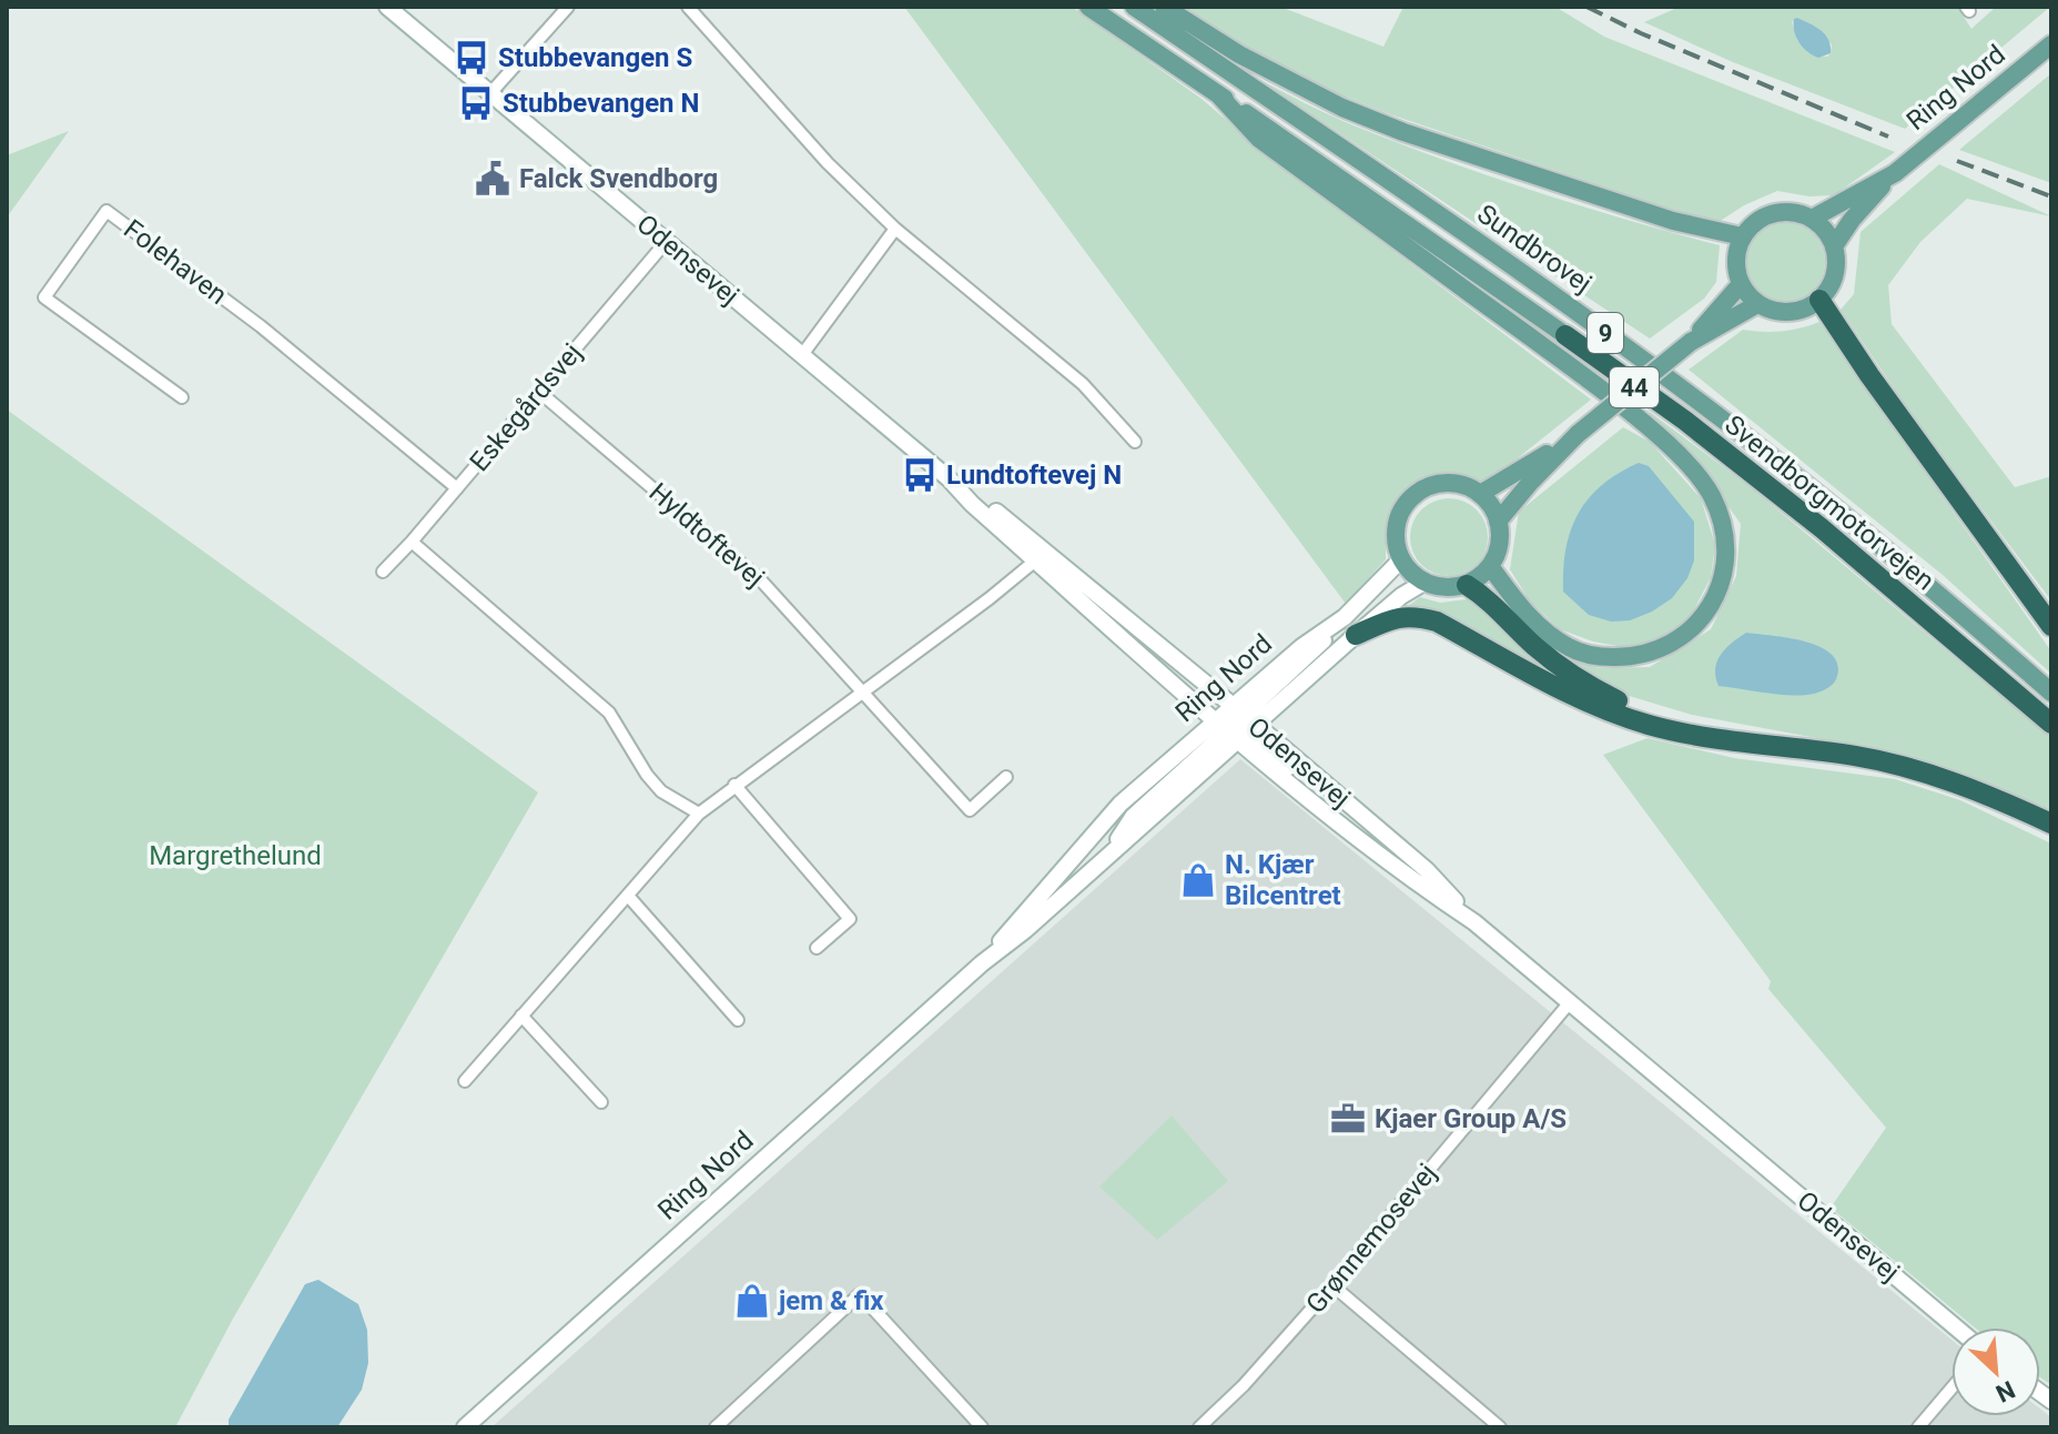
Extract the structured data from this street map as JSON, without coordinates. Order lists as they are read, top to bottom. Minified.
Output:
{"streets":{"highway":["9","Svendborgmotorvejen"],"main road":["Ring Nord","Sundbrovej","Odensevej","44"],"street":["Folehaven","Eskegårdsvej","Hyldtoftevej","Grønnemosevej"]},"crossings":[["Ring Nord","Odensevej"],["Ring Nord","44"],["Sundbrovej","Svendborgmotorvejen"],["Odensevej","Eskegårdsvej"],["Odensevej","Grønnemosevej"],["Folehaven","Eskegårdsvej"],["Eskegårdsvej","Hyldtoftevej"]],"parks":["Margrethelund"],"places":{"bus stop":["Stubbevangen S","Stubbevangen N","Lundtoftevej N"],"public building":["Falck Svendborg"],"shop":["N. Kjær Bilcentret","jem & fix"],"office":["Kjaer Group A/S"]},"north":"bottom right"}
